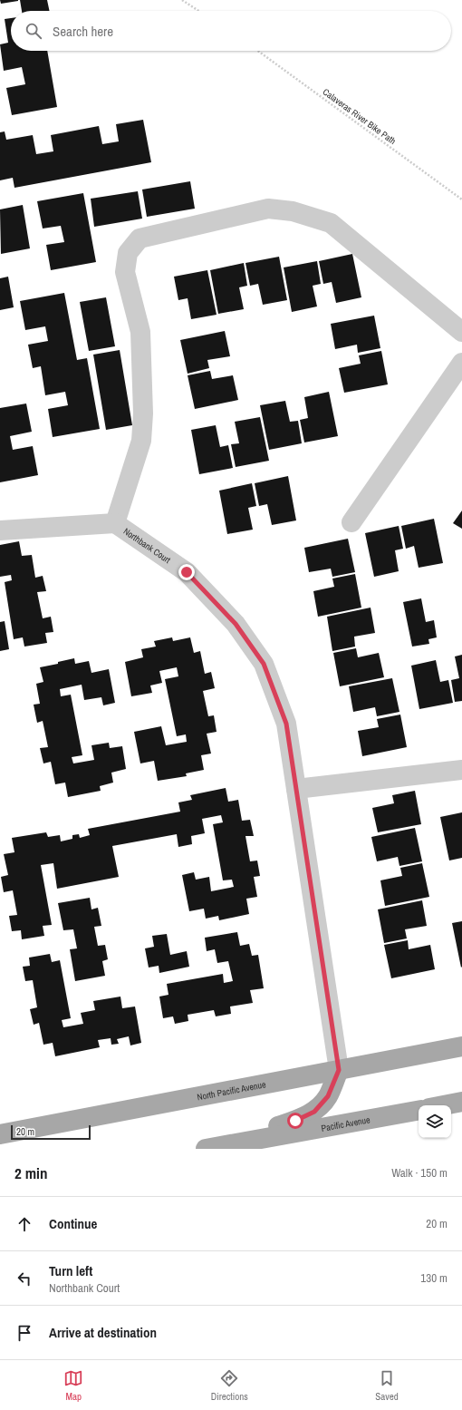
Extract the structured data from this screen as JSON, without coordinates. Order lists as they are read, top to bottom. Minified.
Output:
{"streets":{"main road":["North Pacific Avenue","Pacific Avenue"],"street":["Northbank Court"],"path":["Calaveras River Bike Path"]},"crossings":[["Northbank Court","North Pacific Avenue"]],"scale_bar":"20 m","page":{"search":"Search here","scale":"20 m","heading":["2 min","Walk · 150 m"],"list":[["Continue","20 m"],["Turn left","Northbank Court","130 m"],"Arrive at destination"],"nav":["Map","Directions","Saved"]}}
